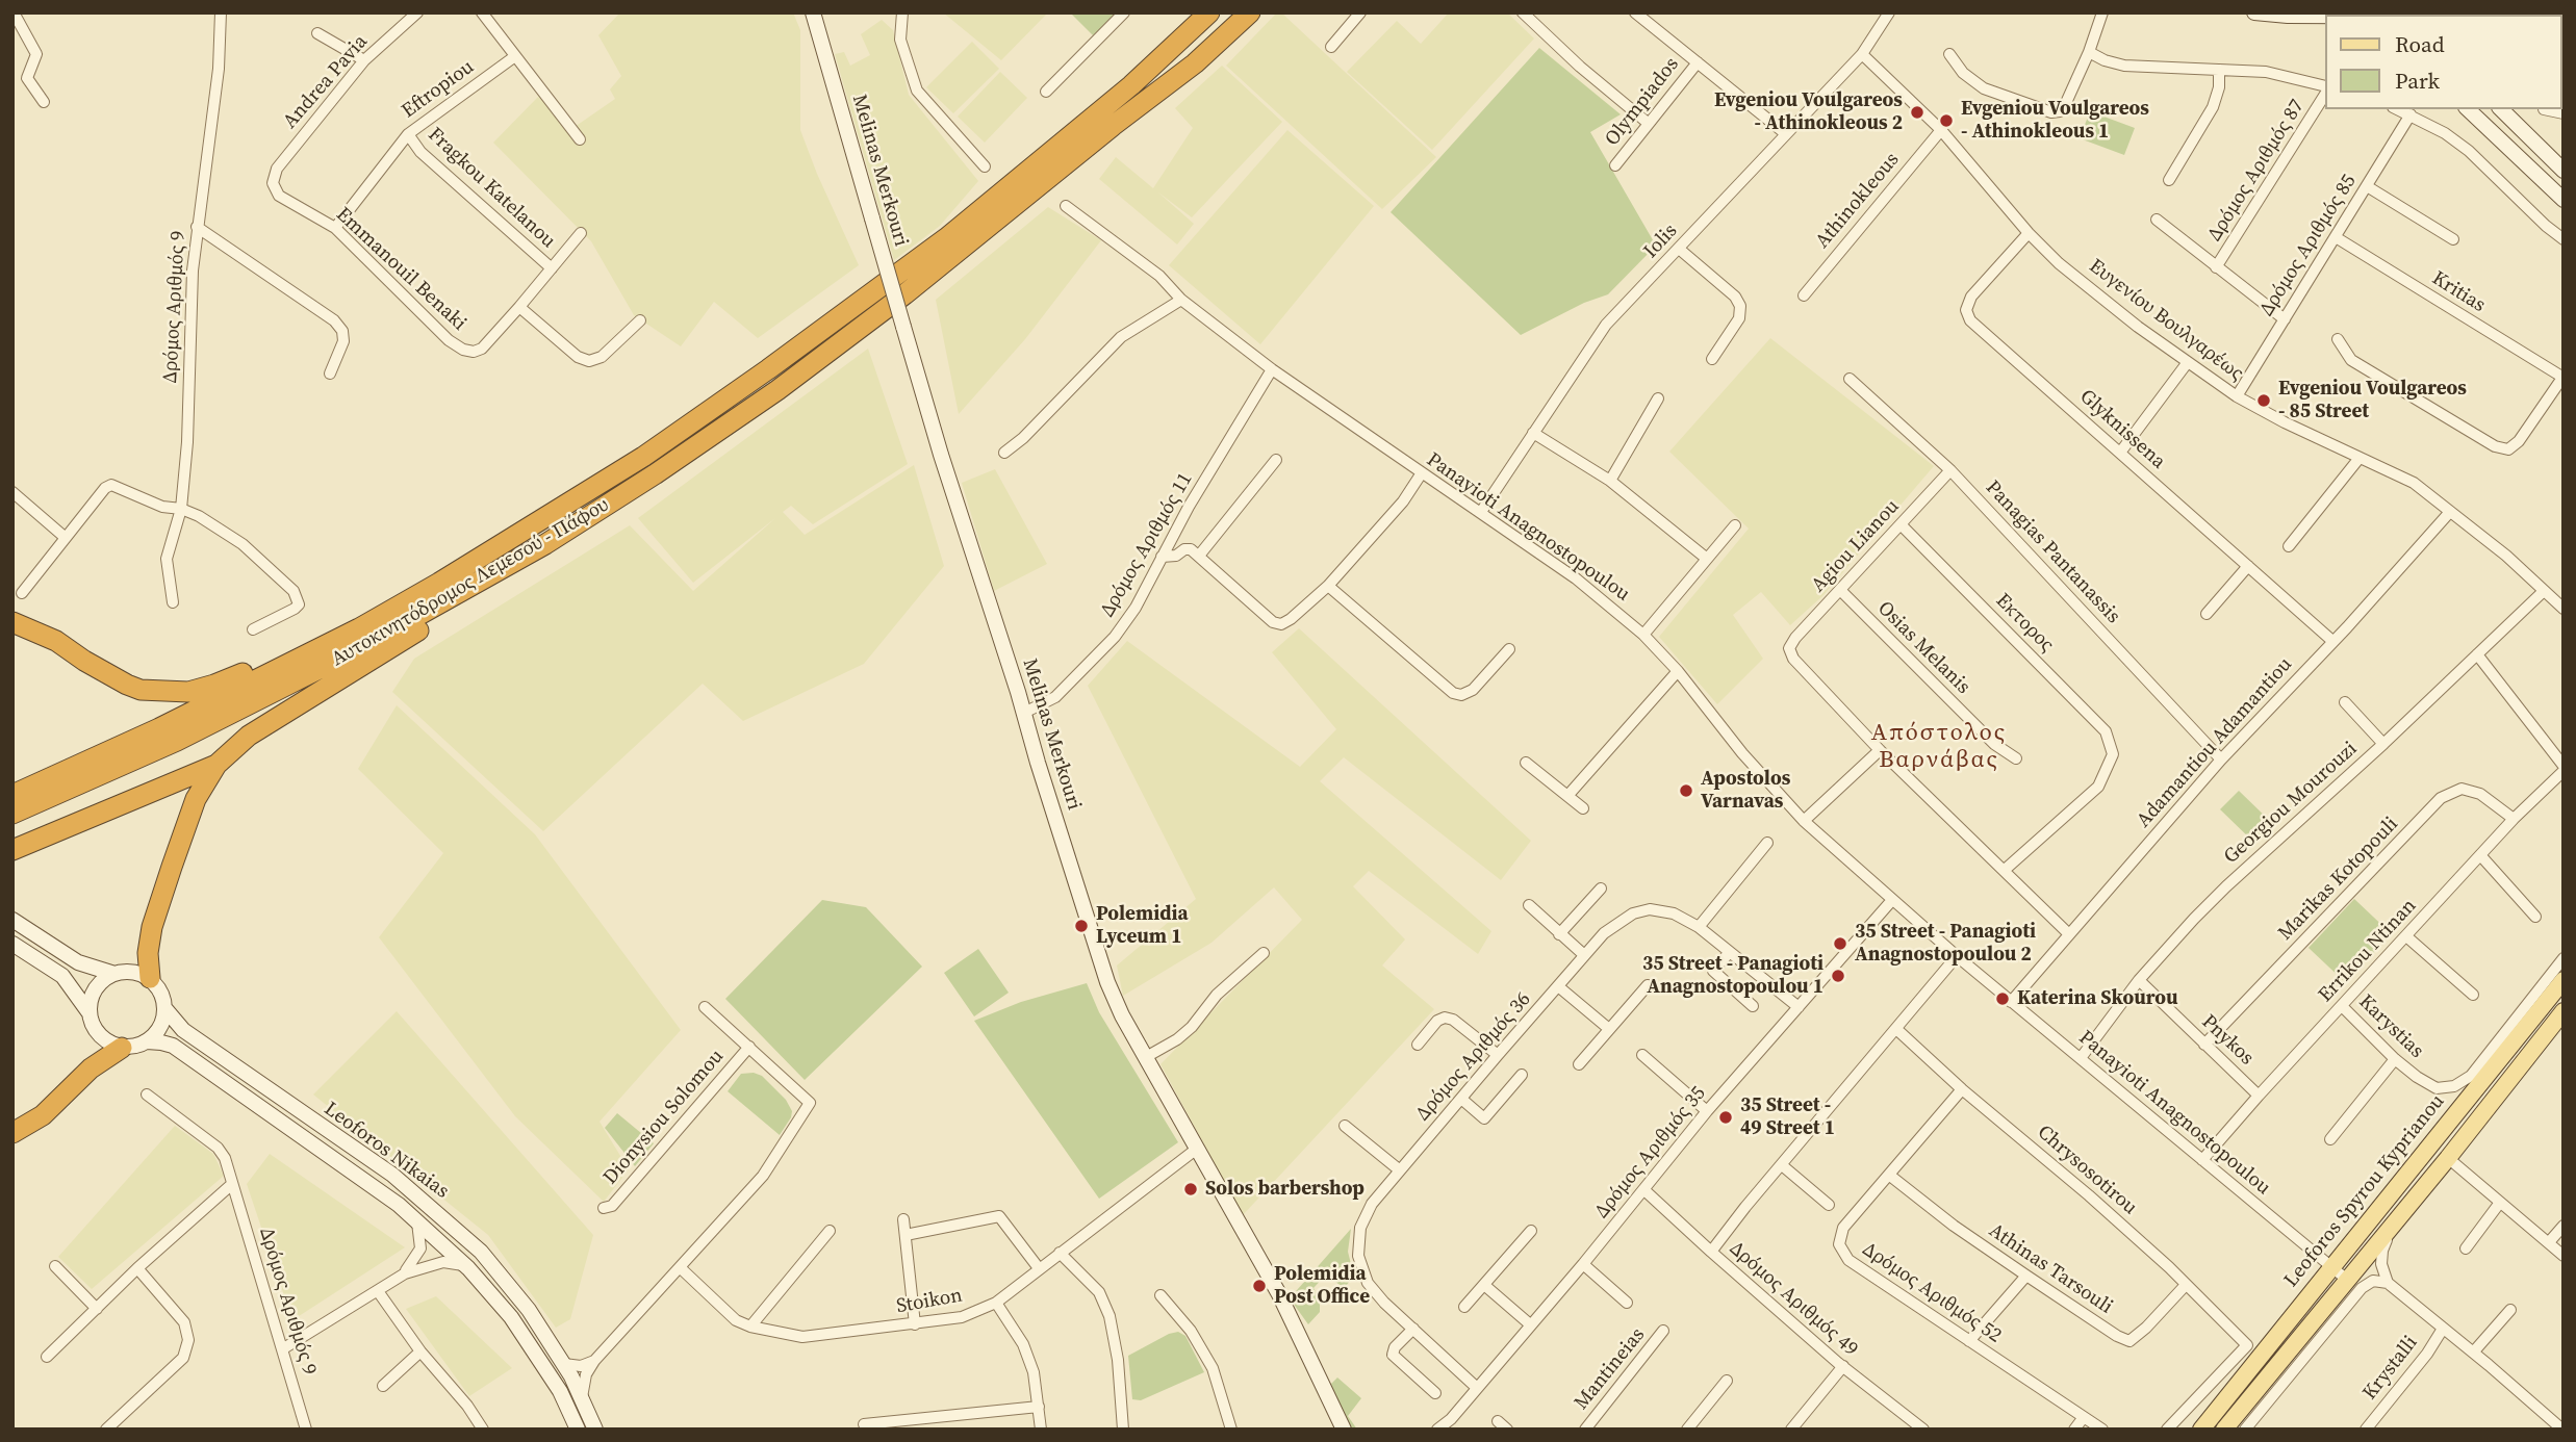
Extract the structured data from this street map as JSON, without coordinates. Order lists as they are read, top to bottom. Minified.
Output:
{"streets":{"highway":["Αυτοκινητόδρομος Λεμεσού - Πάφου"],"main road":["Melinas Merkouri","Leoforos Nikaias","Leoforos Spyrou Kyprianou"],"street":["Andrea Pavia","Eftropiou","Olympiados","Δρόμος Αριθμός 87","Fragkou Katelanou","Athinokleous","Iolis","Δρόμος Αριθμός 85","Emmanouil Benaki","Kritias","Δρόμος Αριθμός 9","Ευγενίου Βουλγαρέως","Glyknissena","Panayioti Anagnostopoulou","Δρόμος Αριθμός 11","Agiou Lianou","Panagias Pantanassis","Εκτορος","Osias Melanis","Adamantiou Adamantiou","Georgiou Mourouzi","Marikas Kotopouli","Errikou Ntinan","Karystias","Pnykos","Δρόμος Αριθμός 36","Dionysiou Solomou","Δρόμος Αριθμός 35","Chrysosotirou","Athinas Tarsouli","Δρόμος Αριθμός 52","Δρόμος Αριθμός 49","Stoikon","Krystalli","Mantineias"]},"crossings":[["Andrea Pavia","Emmanouil Benaki"],["Eftropiou","Fragkou Katelanou"],["Eftropiou","Emmanouil Benaki"],["Melinas Merkouri","Δρόμος Αριθμός 11"],["Melinas Merkouri","Stoikon"],["Athinokleous","Ευγενίου Βουλγαρέως"],["Iolis","Ευγενίου Βουλγαρέως"],["Iolis","Panayioti Anagnostopoulou"],["Δρόμος Αριθμός 85","Kritias"],["Δρόμος Αριθμός 85","Ευγενίου Βουλγαρέως"],["Ευγενίου Βουλγαρέως","Glyknissena"],["Ευγενίου Βουλγαρέως","Adamantiou Adamantiou"],["Ευγενίου Βουλγαρέως","Georgiou Mourouzi"],["Glyknissena","Adamantiou Adamantiou"],["Panayioti Anagnostopoulou","Δρόμος Αριθμός 11"],["Panayioti Anagnostopoulou","Adamantiou Adamantiou"],["Panayioti Anagnostopoulou","Georgiou Mourouzi"],["Panayioti Anagnostopoulou","Errikou Ntinan"],["Panayioti Anagnostopoulou","Δρόμος Αριθμός 35"],["Panayioti Anagnostopoulou","Leoforos Spyrou Kyprianou"],["Agiou Lianou","Panagias Pantanassis"],["Agiou Lianou","Εκτορος"],["Agiou Lianou","Osias Melanis"],["Panagias Pantanassis","Adamantiou Adamantiou"],["Georgiou Mourouzi","Pnykos"],["Marikas Kotopouli","Errikou Ntinan"],["Marikas Kotopouli","Pnykos"],["Errikou Ntinan","Karystias"],["Errikou Ntinan","Pnykos"],["Δρόμος Αριθμός 36","Δρόμος Αριθμός 35"],["Δρόμος Αριθμός 35","Δρόμος Αριθμός 49"],["Chrysosotirou","Athinas Tarsouli"],["Chrysosotirou","Δρόμος Αριθμός 52"],["Athinas Tarsouli","Δρόμος Αριθμός 52"]],"districts":["Απόστολος Βαρνάβας"],"places":["Evgeniou Voulgareos - Athinokleous 2","Evgeniou Voulgareos - Athinokleous 1","Evgeniou Voulgareos - 85 Street","Apostolos Varnavas","Polemidia Lyceum 1","35 Street - Panagioti Anagnostopoulou 2","35 Street - Panagioti Anagnostopoulou 1","Katerina Skourou","35 Street - 49 Street 1","Solos barbershop","Polemidia Post Office"],"legend":["Road","Park"]}
